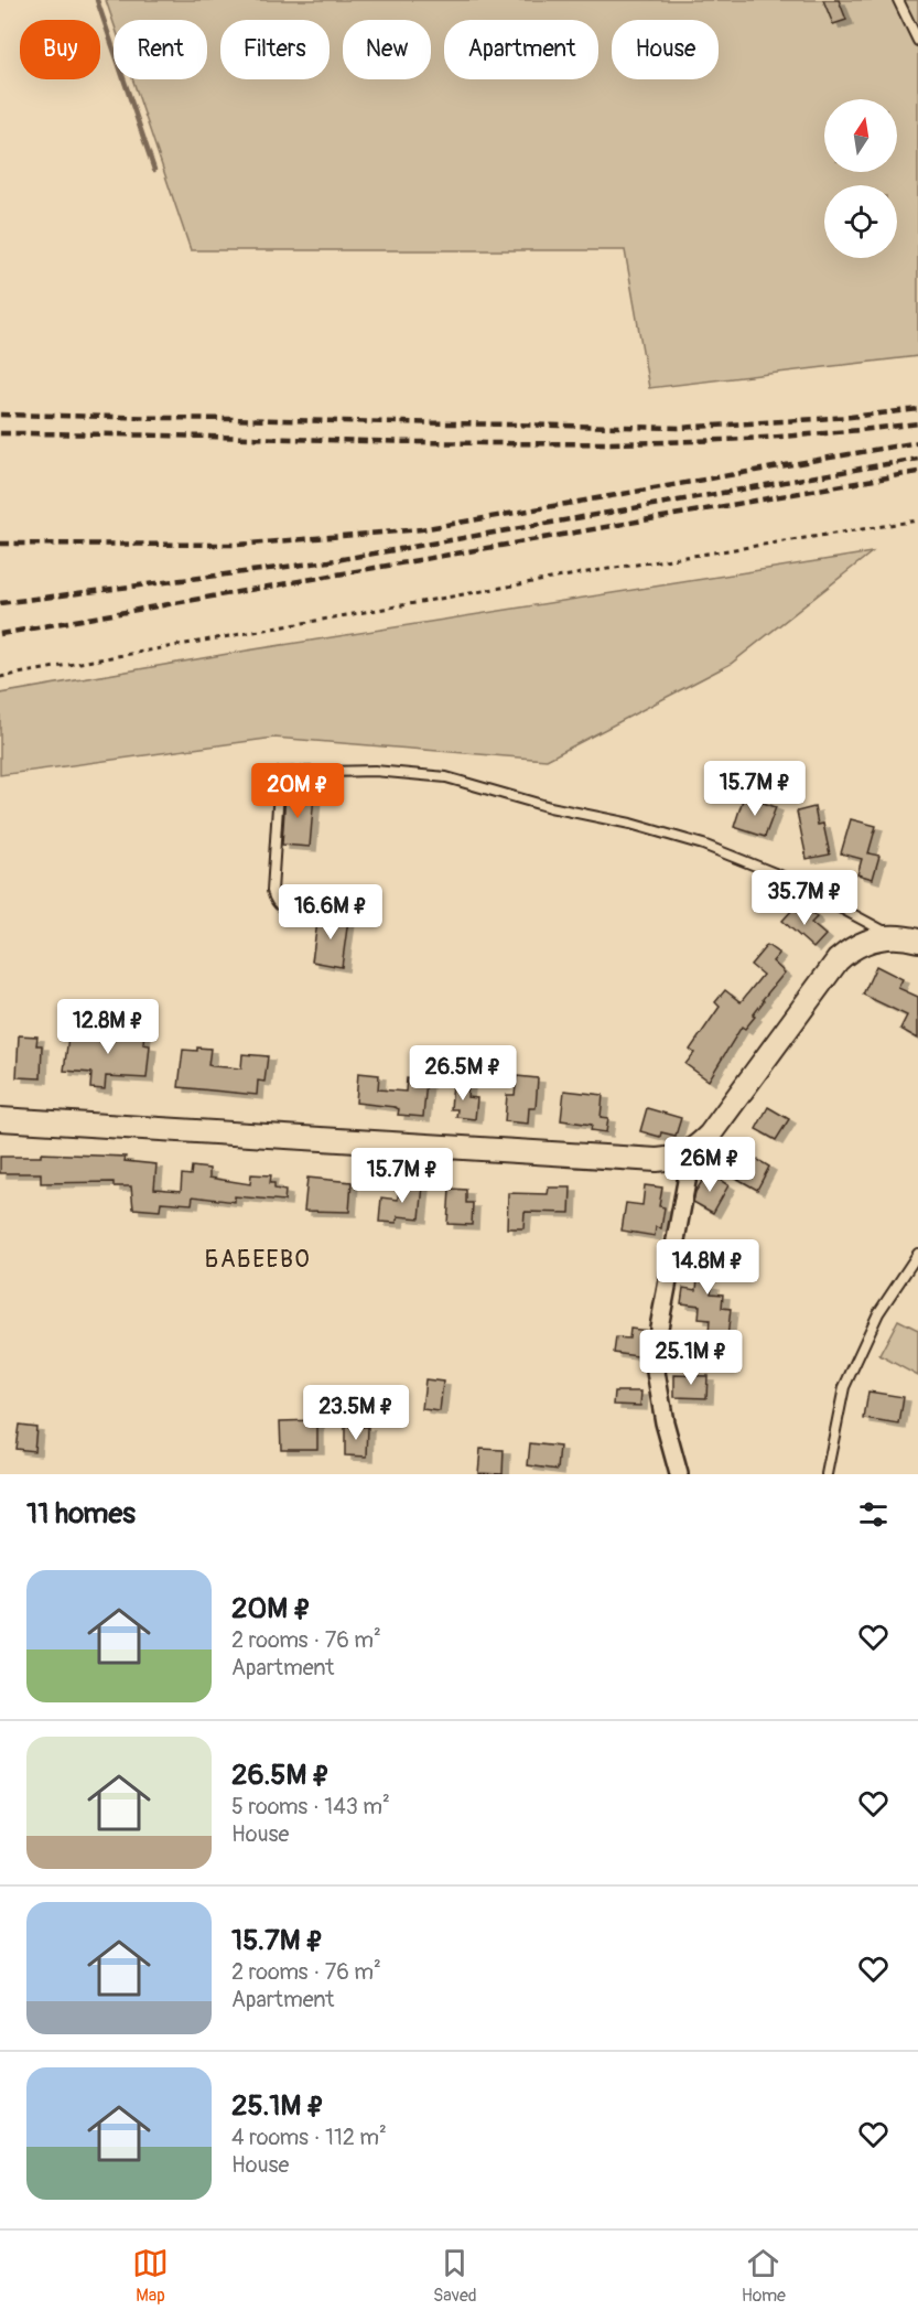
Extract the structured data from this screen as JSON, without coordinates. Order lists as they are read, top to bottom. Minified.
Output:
{"districts":["БАБЕЕВО"],"north":"top","page":{"chip":["Buy","Rent","Filters","New","Apartment","House"],"price":["15.7M ₽","20M ₽","35.7M ₽","16.6M ₽","12.8M ₽","26.5M ₽","26M ₽","15.7M ₽","14.8M ₽","25.1M ₽","23.5M ₽"],"heading":"11 homes","list":[{"name":"20M ₽","note":"2 rooms · 76 m² · Apartment"},{"name":"26.5M ₽","note":"5 rooms · 143 m² · House"},{"name":"15.7M ₽","note":"2 rooms · 76 m² · Apartment"},{"name":"25.1M ₽","note":"4 rooms · 112 m² · House"}],"tabs":["Map","Saved","Home"]}}
